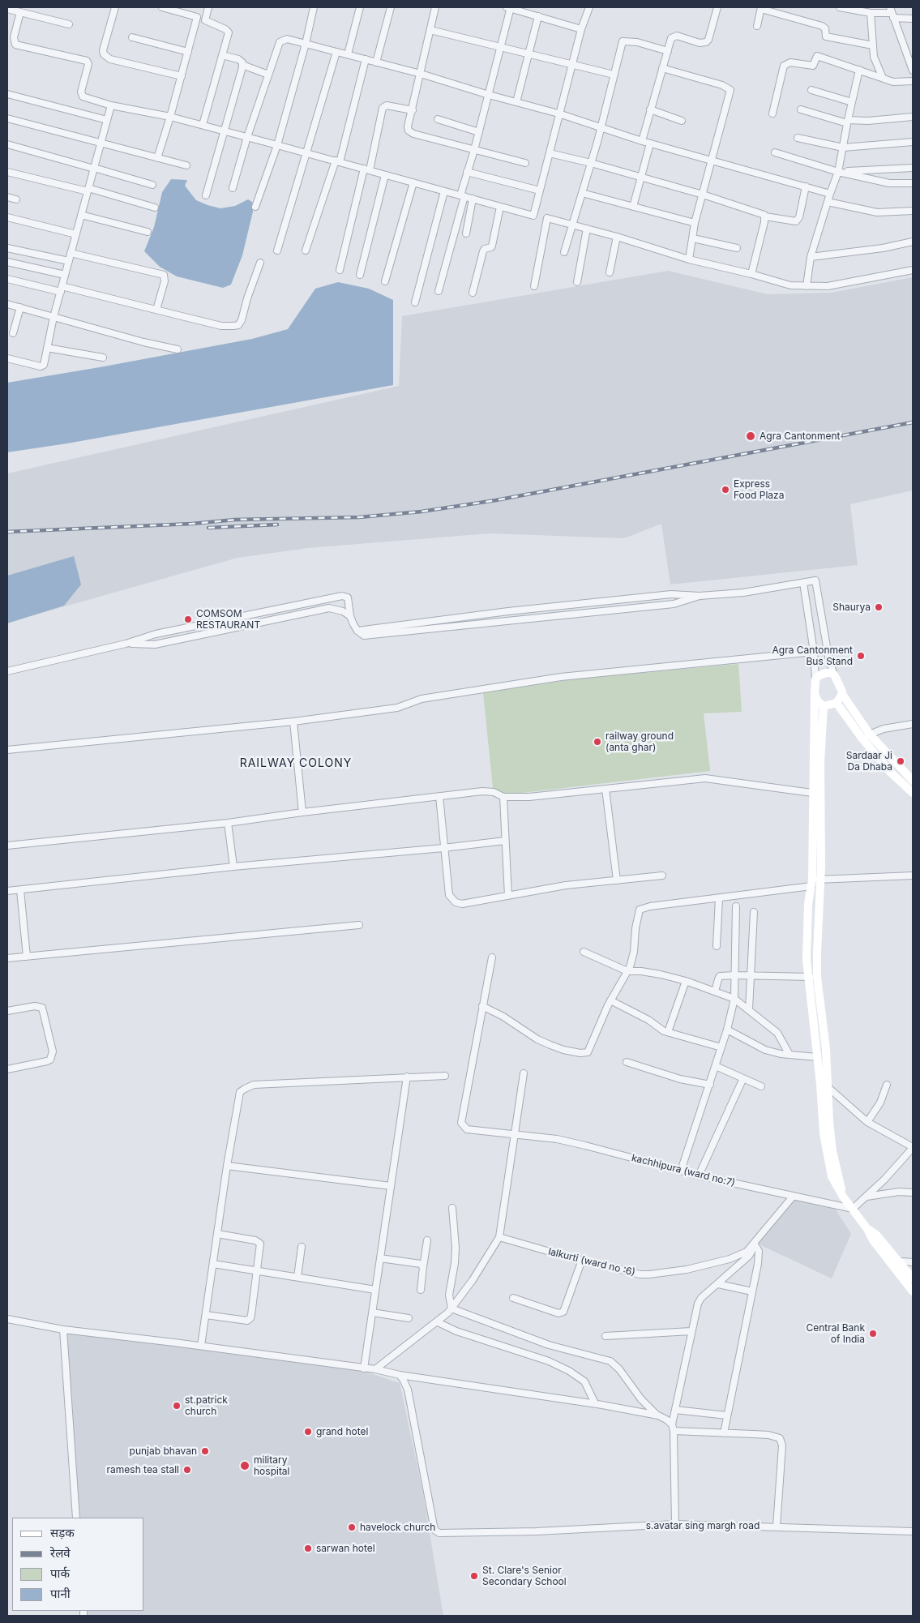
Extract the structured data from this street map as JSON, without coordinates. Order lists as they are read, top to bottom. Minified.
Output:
{"streets":{"street":["kachhipura (ward no:7)","lalkurti (ward no :6)","s.avatar sing margh road"]},"districts":["RAILWAY COLONY"],"places":["Agra Cantonment","Express Food Plaza","Shaurya","COMSOM RESTAURANT","Agra Cantonment Bus Stand","railway ground (anta ghar)","Sardaar Ji Da Dhaba","Central Bank of India","st.patrick church","grand hotel","punjab bhavan","military hospital","ramesh tea stall","havelock church","sarwan hotel","St. Clare's Senior Secondary School"],"legend":["सड़क","रेलवे","पार्क","पानी"]}
